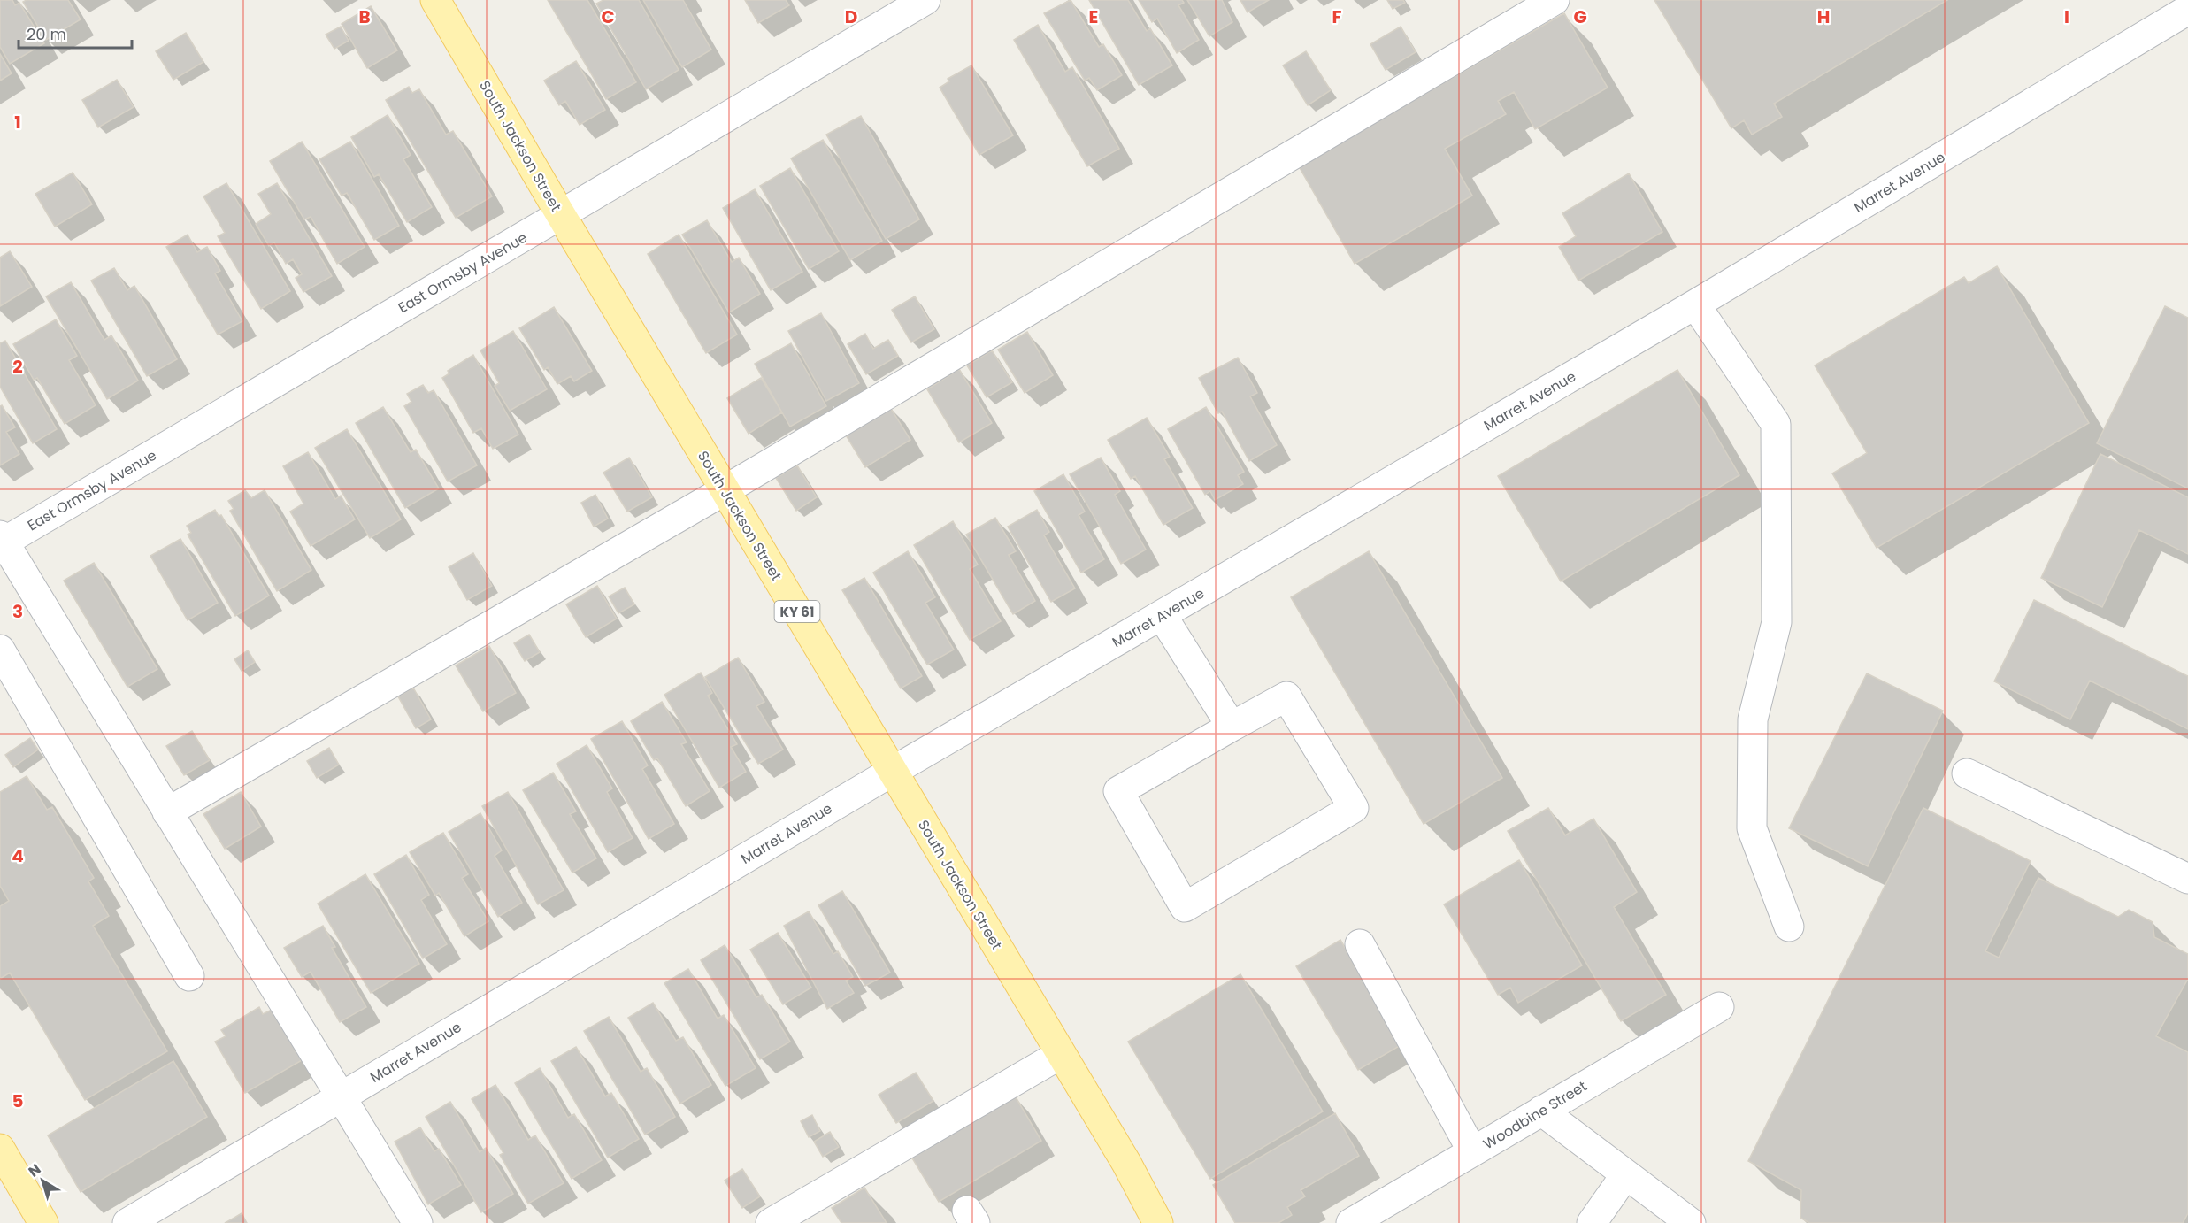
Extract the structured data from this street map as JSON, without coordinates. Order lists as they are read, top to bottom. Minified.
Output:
{"streets":{"main road":["South Jackson Street","KY 61"],"street":["Marret Avenue","East Ormsby Avenue","Woodbine Street"]},"crossings":[["South Jackson Street","Marret Avenue"],["South Jackson Street","East Ormsby Avenue"]],"scale_bar":"20 m","north":"top left","grid":{"columns":["B","C","D","E","F","G","H","I"],"rows":["1","2","3","4","5"]}}
